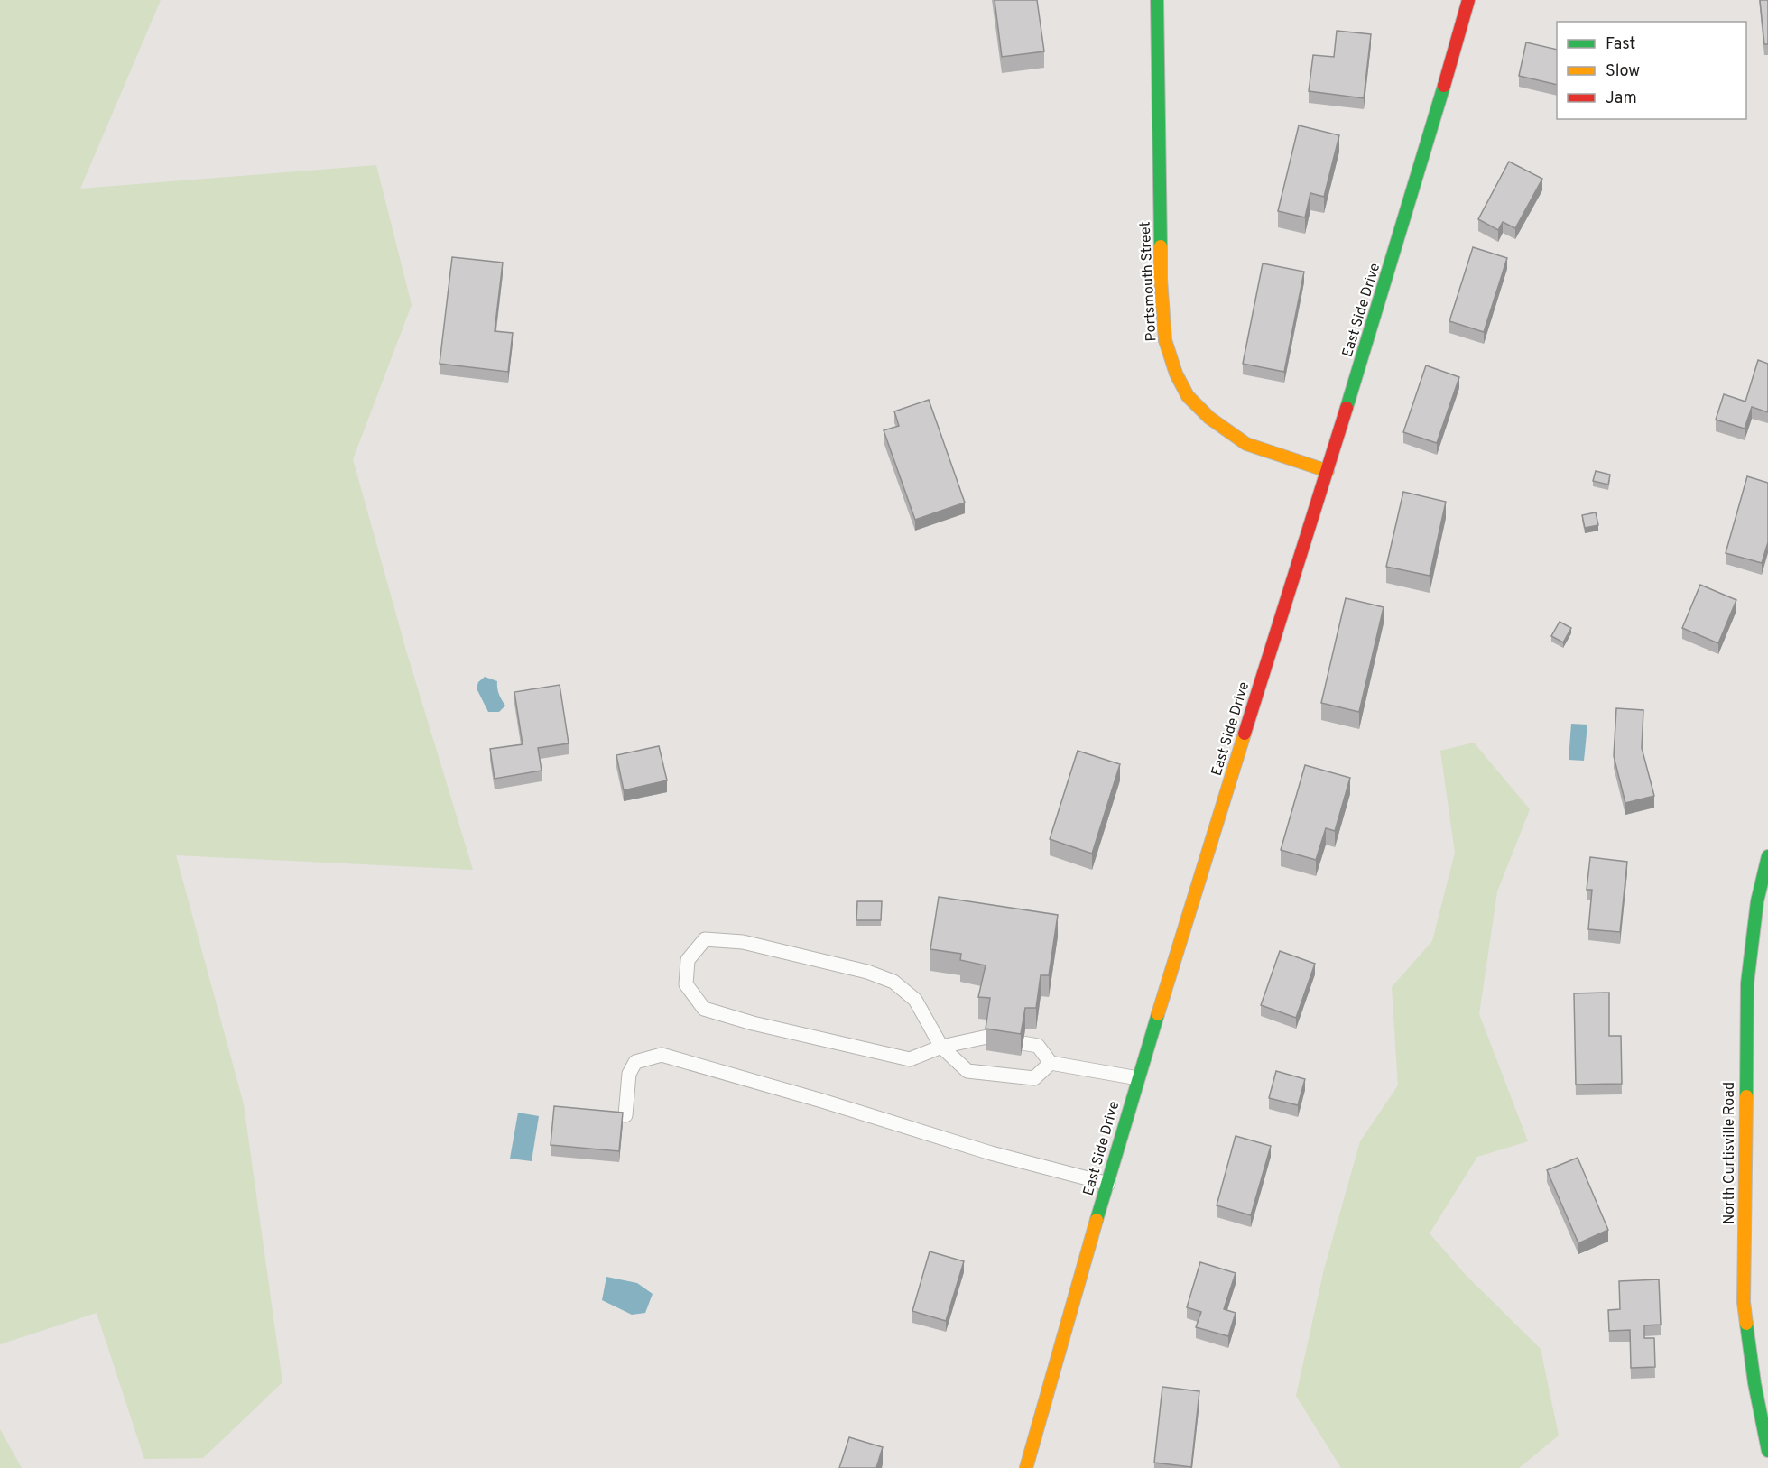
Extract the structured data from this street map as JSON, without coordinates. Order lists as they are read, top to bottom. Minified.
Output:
{"streets":{"main road":["Portsmouth Street","East Side Drive","North Curtisville Road"]},"crossings":[["Portsmouth Street","East Side Drive"]],"legend":["Fast","Slow","Jam"]}
